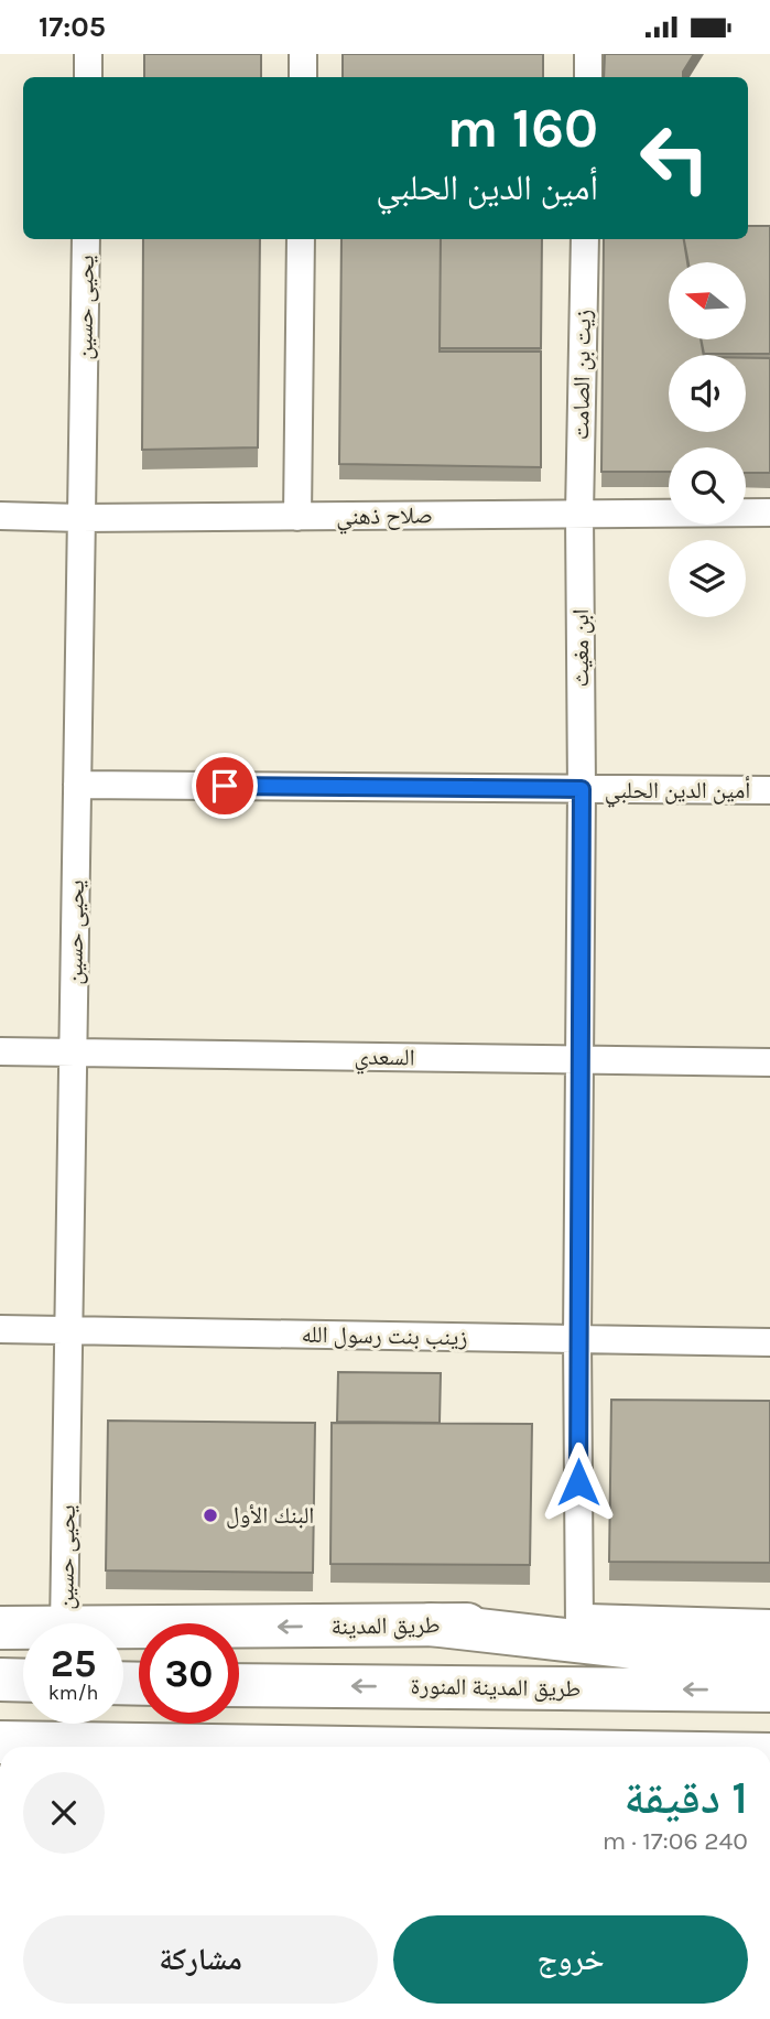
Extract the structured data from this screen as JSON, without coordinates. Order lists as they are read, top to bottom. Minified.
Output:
{"streets":{"main road":["طريق المدينة","طريق المدينة المنورة"],"street":["يحيى حسين","زيت بن الصامت","صلاح ذهني","ابن مغيث","أمين الدين الحلبي","السعدي","زينب بنت رسول الله"]},"crossings":[["يحيى حسين","صلاح ذهني"],["يحيى حسين","أمين الدين الحلبي"],["يحيى حسين","السعدي"],["يحيى حسين","زينب بنت رسول الله"],["زيت بن الصامت","صلاح ذهني"],["زيت بن الصامت","ابن مغيث"],["صلاح ذهني","ابن مغيث"],["ابن مغيث","أمين الدين الحلبي"],["ابن مغيث","السعدي"],["ابن مغيث","زينب بنت رسول الله"],["ابن مغيث","طريق المدينة"]],"places":["البنك الأول"],"north":"left","page":{"status":"17:05","turn":["160 m","أمين الدين الحلبي"],"speed":"25 km/h","limit":"30","heading":["1 دقيقة","240 m · 17:06"],"buttons":["خروج","مشاركة"]}}
